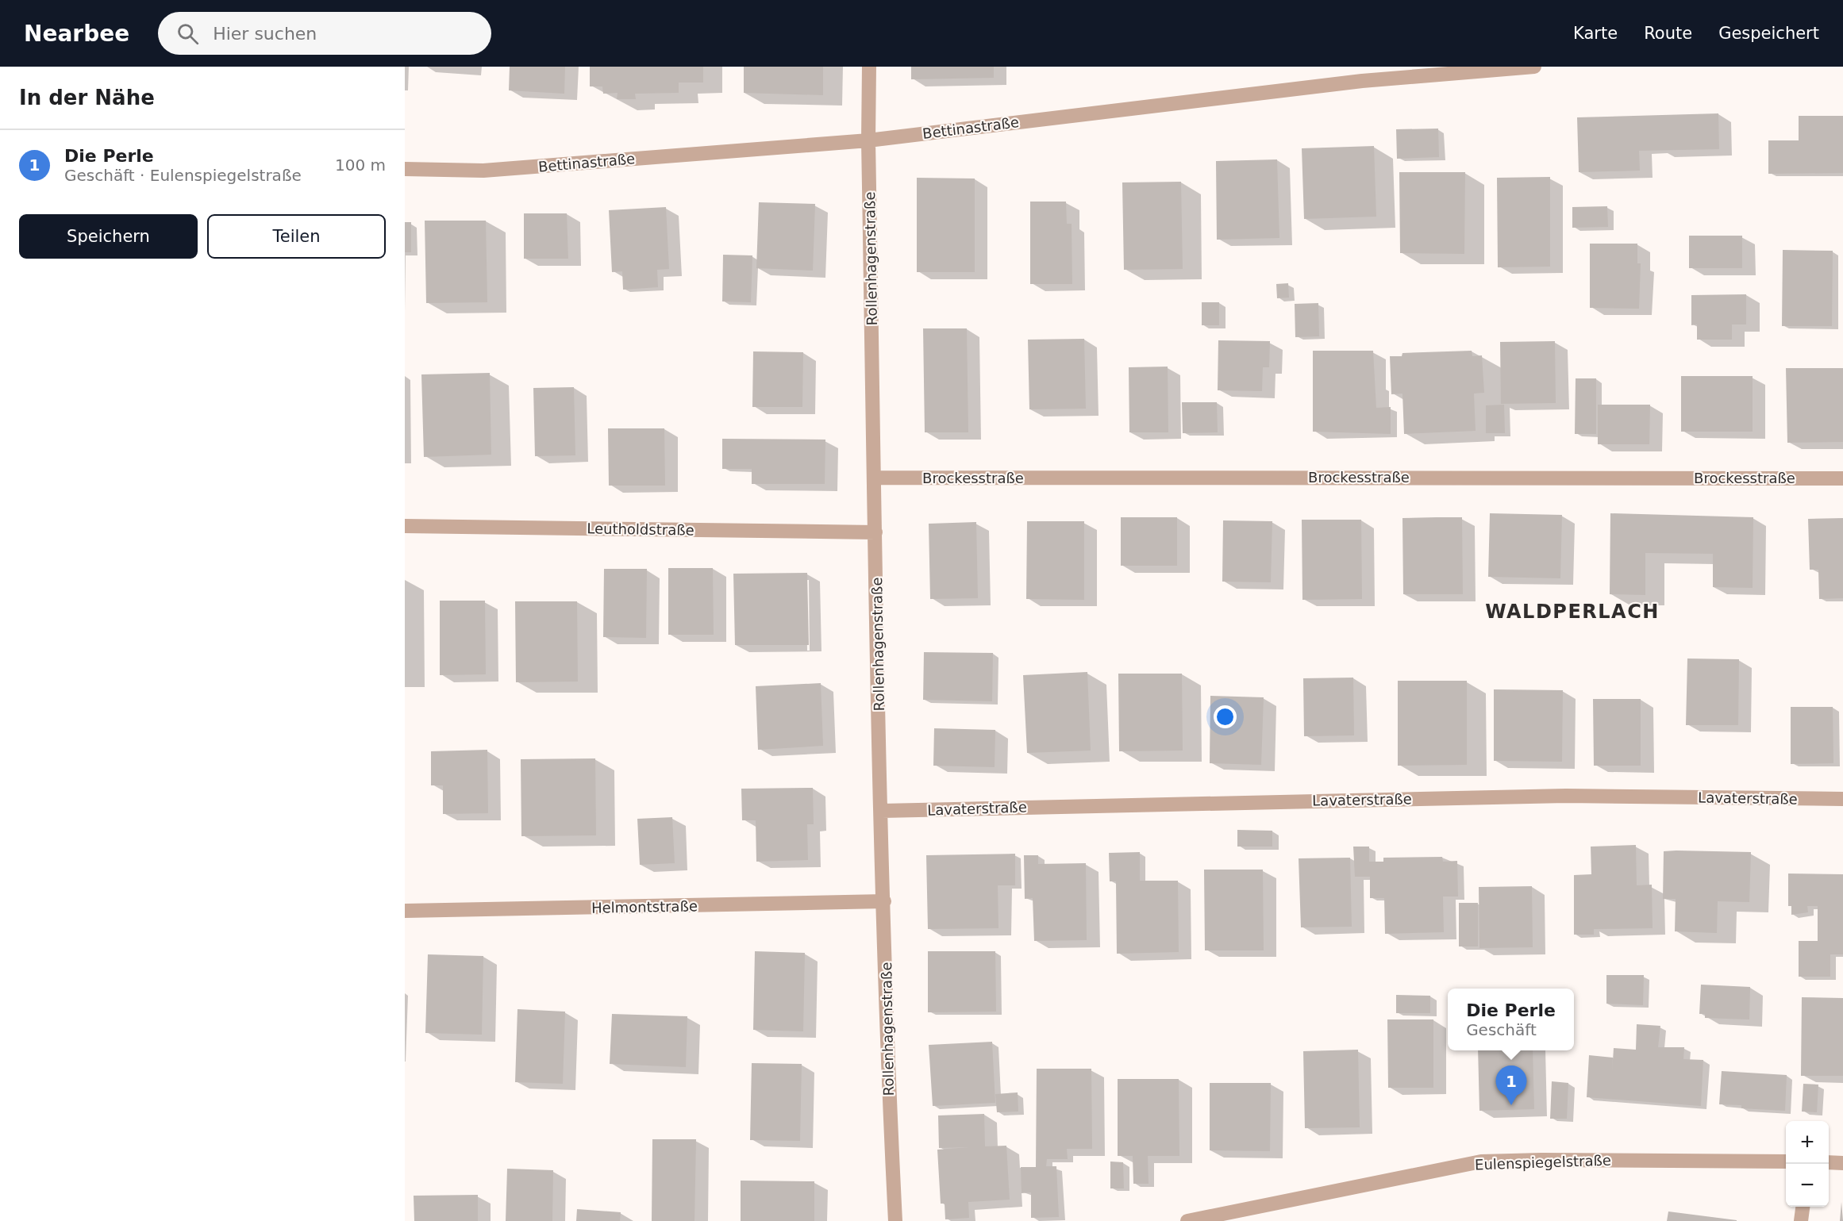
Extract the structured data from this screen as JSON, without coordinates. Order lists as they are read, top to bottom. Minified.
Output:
{"streets":{"street":["Bettinastraße","Rollenhagenstraße","Brockesstraße","Leutholdstraße","Lavaterstraße","Helmontstraße","Eulenspiegelstraße"]},"crossings":[["Bettinastraße","Rollenhagenstraße"],["Rollenhagenstraße","Brockesstraße"],["Rollenhagenstraße","Leutholdstraße"],["Rollenhagenstraße","Lavaterstraße"],["Rollenhagenstraße","Helmontstraße"]],"districts":["WALDPERLACH"],"page":{"header":"Nearbee","search":"Hier suchen","nav":["Karte","Route","Gespeichert"],"heading":"In der Nähe","list":[{"mark":"1","name":"Die Perle","note":"Geschäft · Eulenspiegelstraße","value":"100 m"}],"buttons":["Speichern","Teilen"],"popup":["Die Perle","Geschäft"],"pins":"1","map_buttons":["+","−"]}}
